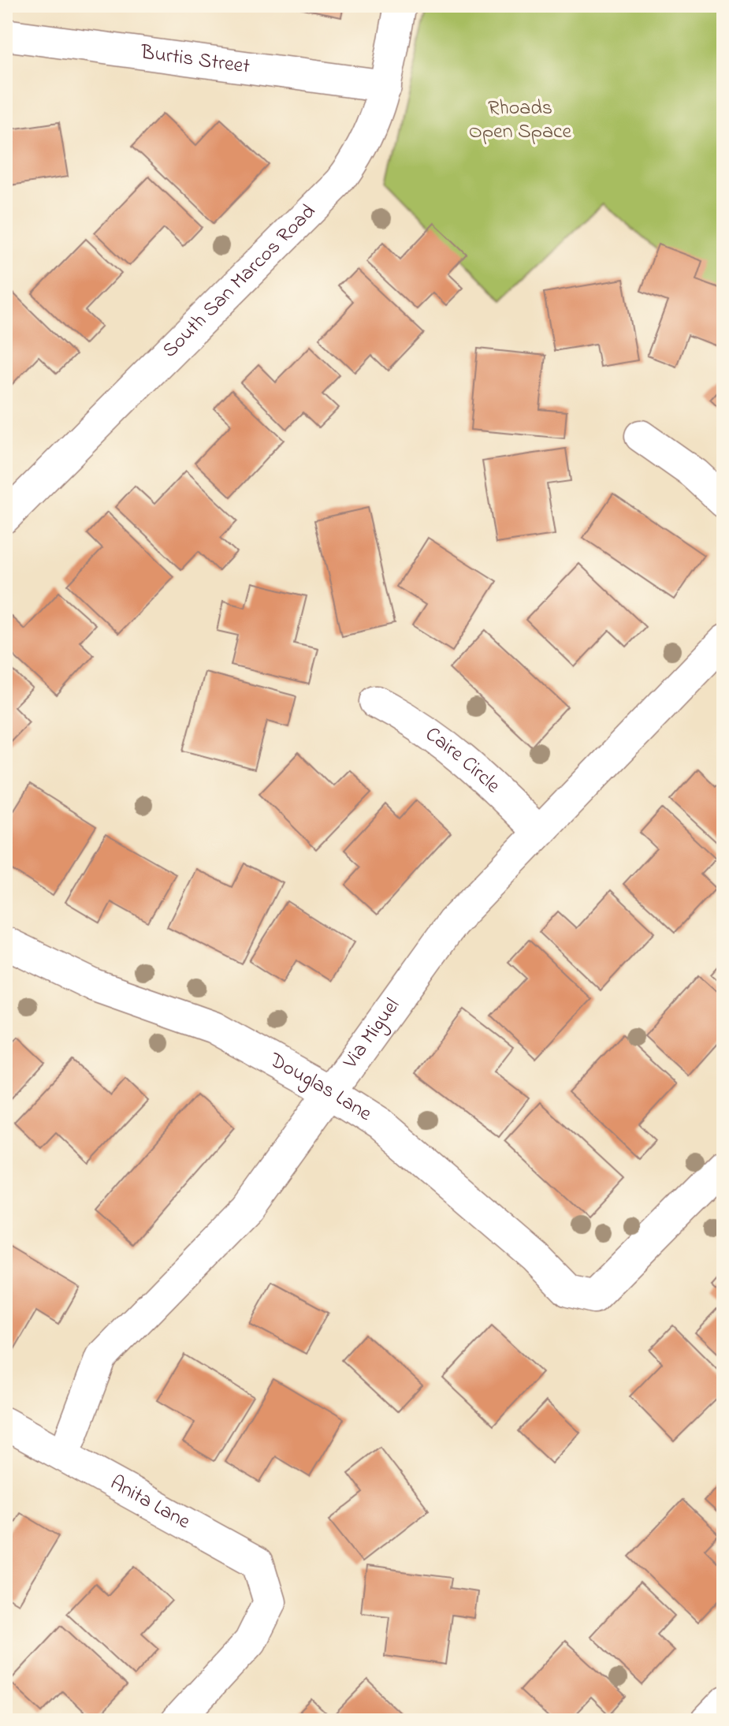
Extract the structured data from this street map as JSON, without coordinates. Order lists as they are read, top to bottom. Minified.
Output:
{"streets":{"street":["Burtis Street","South San Marcos Road","Caire Circle","Via Miguel","Douglas Lane","Anita Lane"]},"crossings":[["Burtis Street","South San Marcos Road"],["Caire Circle","Via Miguel"],["Via Miguel","Douglas Lane"],["Via Miguel","Anita Lane"]],"parks":["Rhoads Open Space"]}
